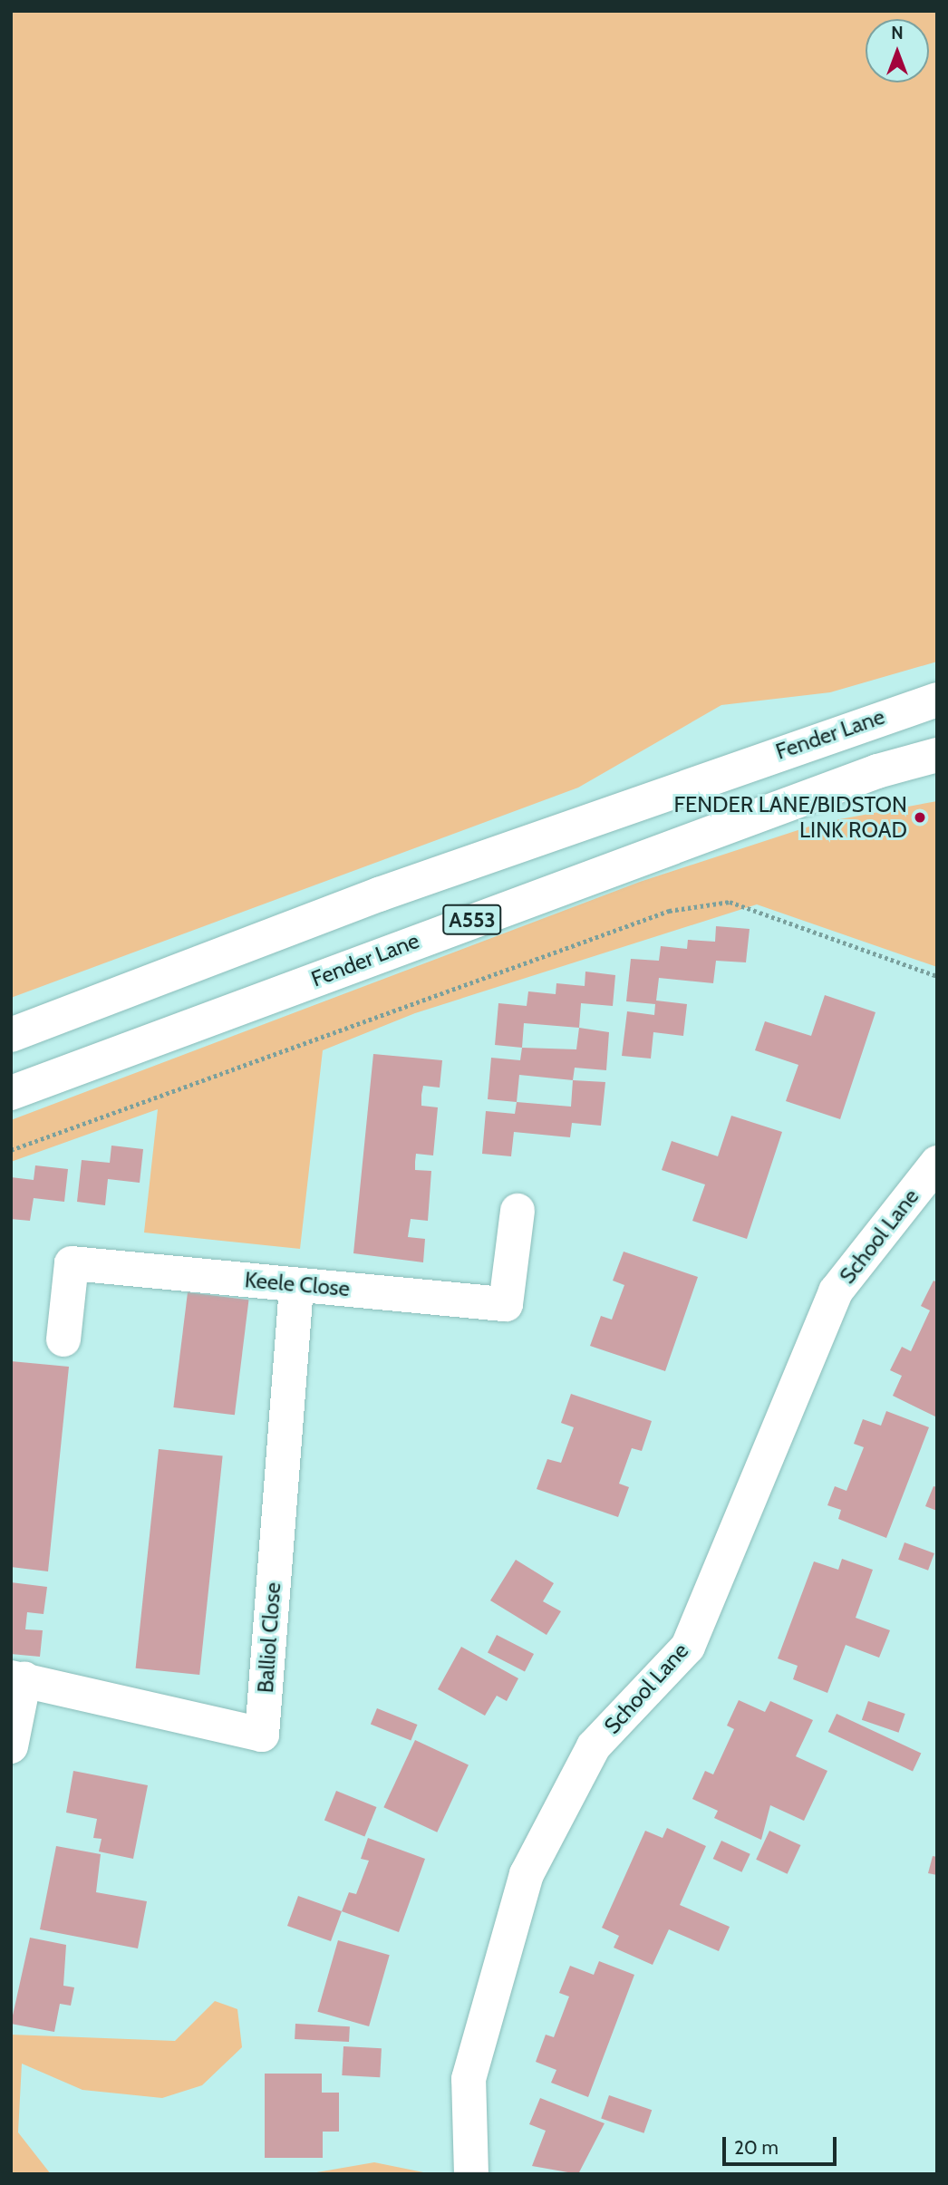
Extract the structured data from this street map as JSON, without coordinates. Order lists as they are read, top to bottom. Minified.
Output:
{"streets":{"street":["Fender Lane","A553","School Lane","Keele Close","Balliol Close"]},"crossings":[["Keele Close","Balliol Close"]],"places":["FENDER LANE/BIDSTON LINK ROAD"],"scale_bar":"20 m","north":"top"}
